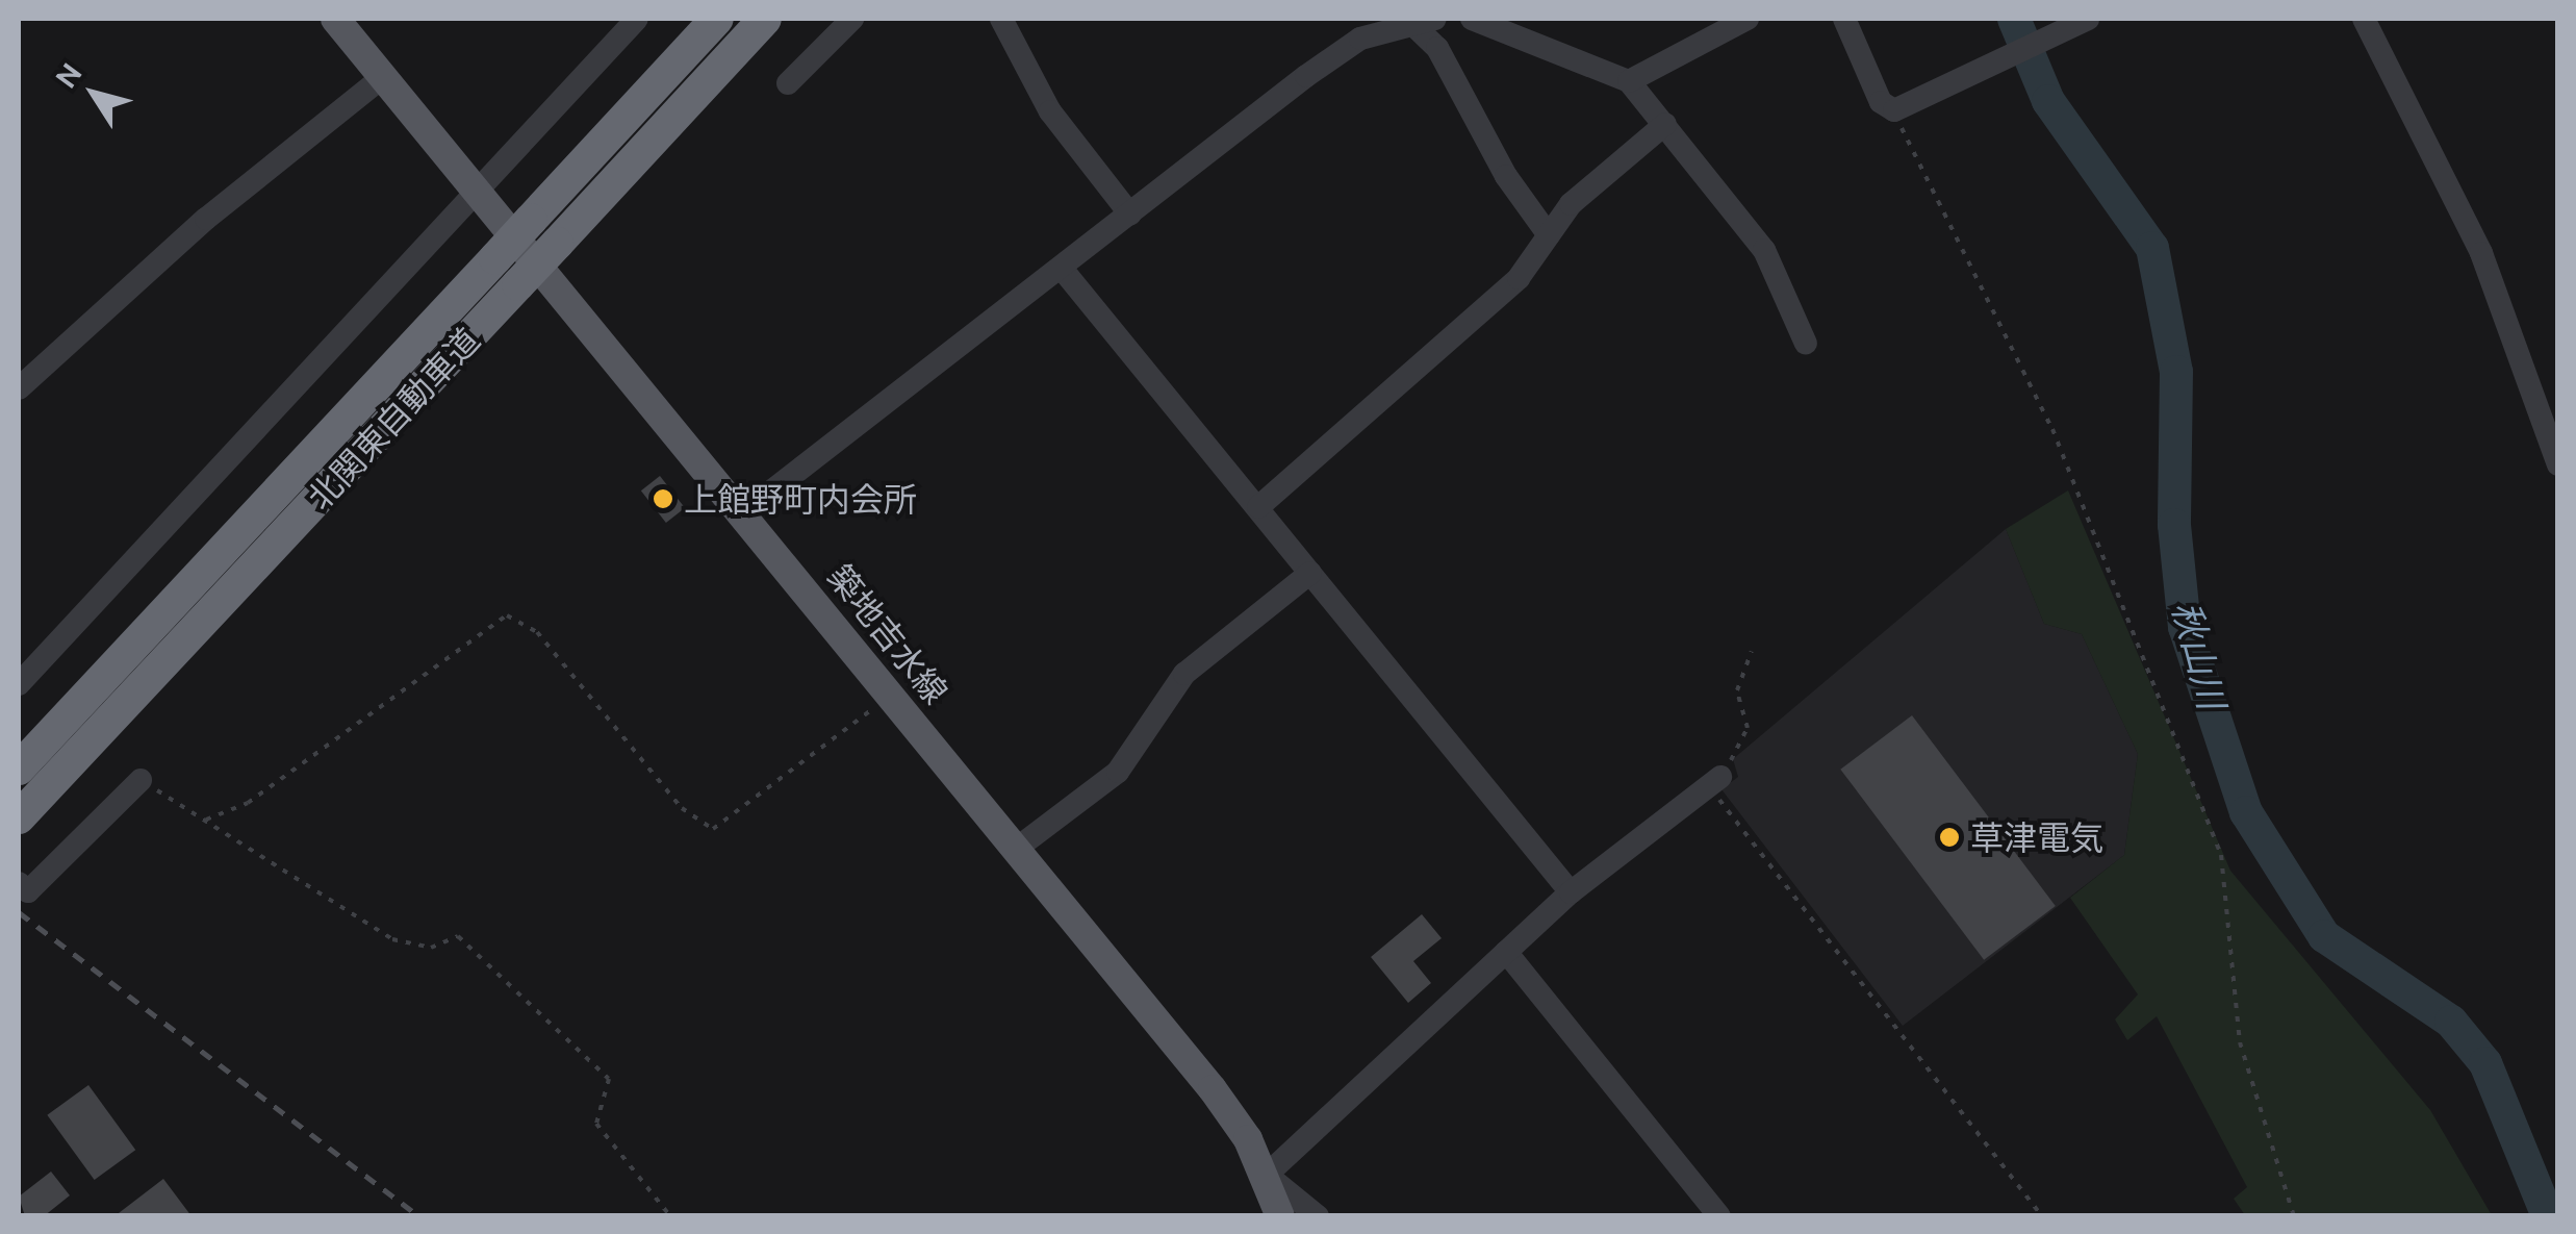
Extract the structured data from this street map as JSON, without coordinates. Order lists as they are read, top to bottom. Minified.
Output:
{"streets":{"highway":["北関東自動車道"],"main road":["築地吉水線"]},"water":["秋山川"],"places":["上館野町内会所","草津電気"],"north":"top left"}
